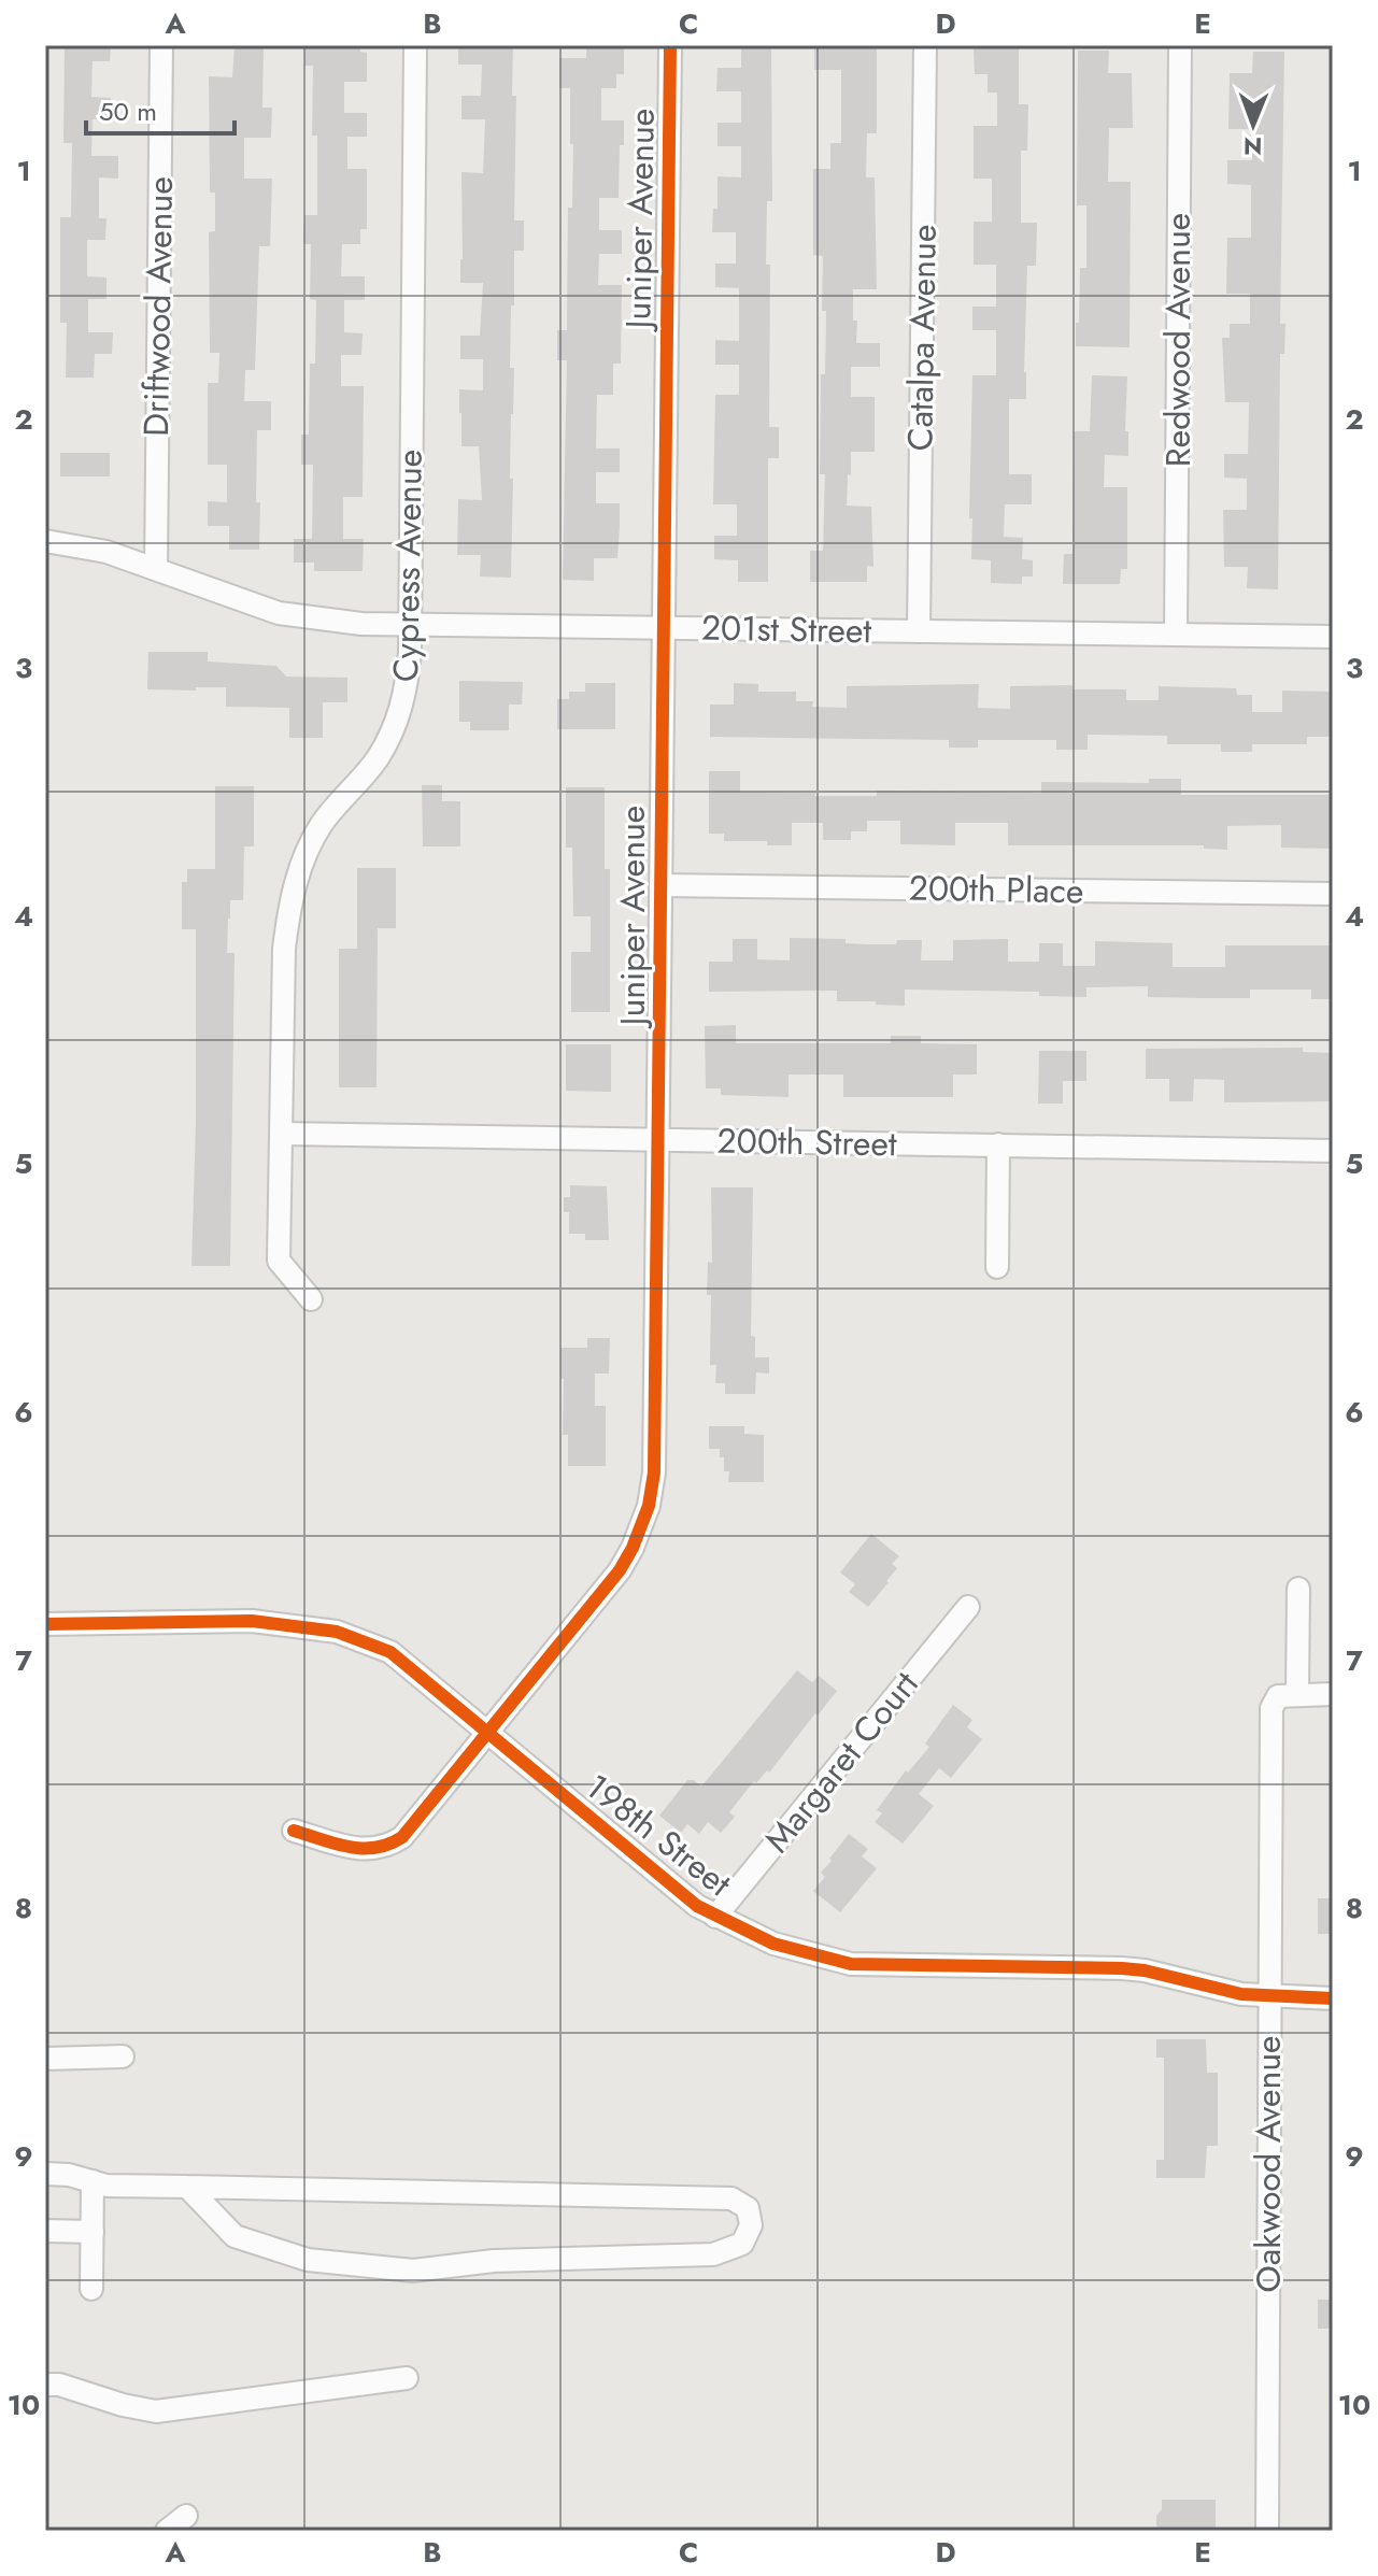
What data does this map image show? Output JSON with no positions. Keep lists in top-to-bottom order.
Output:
{
  "streets": {
    "street": [
      "Juniper Avenue",
      "Driftwood Avenue",
      "Catalpa Avenue",
      "Redwood Avenue",
      "Cypress Avenue",
      "201st Street",
      "200th Place",
      "200th Street",
      "Margaret Court",
      "198th Street",
      "Oakwood Avenue"
    ]
  },
  "crossings": [
    ["Juniper Avenue", "201st Street"],
    ["Juniper Avenue", "200th Place"],
    ["Juniper Avenue", "200th Street"],
    ["Juniper Avenue", "198th Street"],
    ["Driftwood Avenue", "201st Street"],
    ["Catalpa Avenue", "201st Street"],
    ["Redwood Avenue", "201st Street"],
    ["Cypress Avenue", "201st Street"],
    ["Cypress Avenue", "200th Street"],
    ["Margaret Court", "198th Street"],
    ["198th Street", "Oakwood Avenue"]
  ],
  "scale_bar": "50 m",
  "north": "bottom",
  "grid": {
    "columns": [
      "A",
      "B",
      "C",
      "D",
      "E"
    ],
    "rows": [
      "1",
      "2",
      "3",
      "4",
      "5",
      "6",
      "7",
      "8",
      "9",
      "10"
    ]
  }
}
